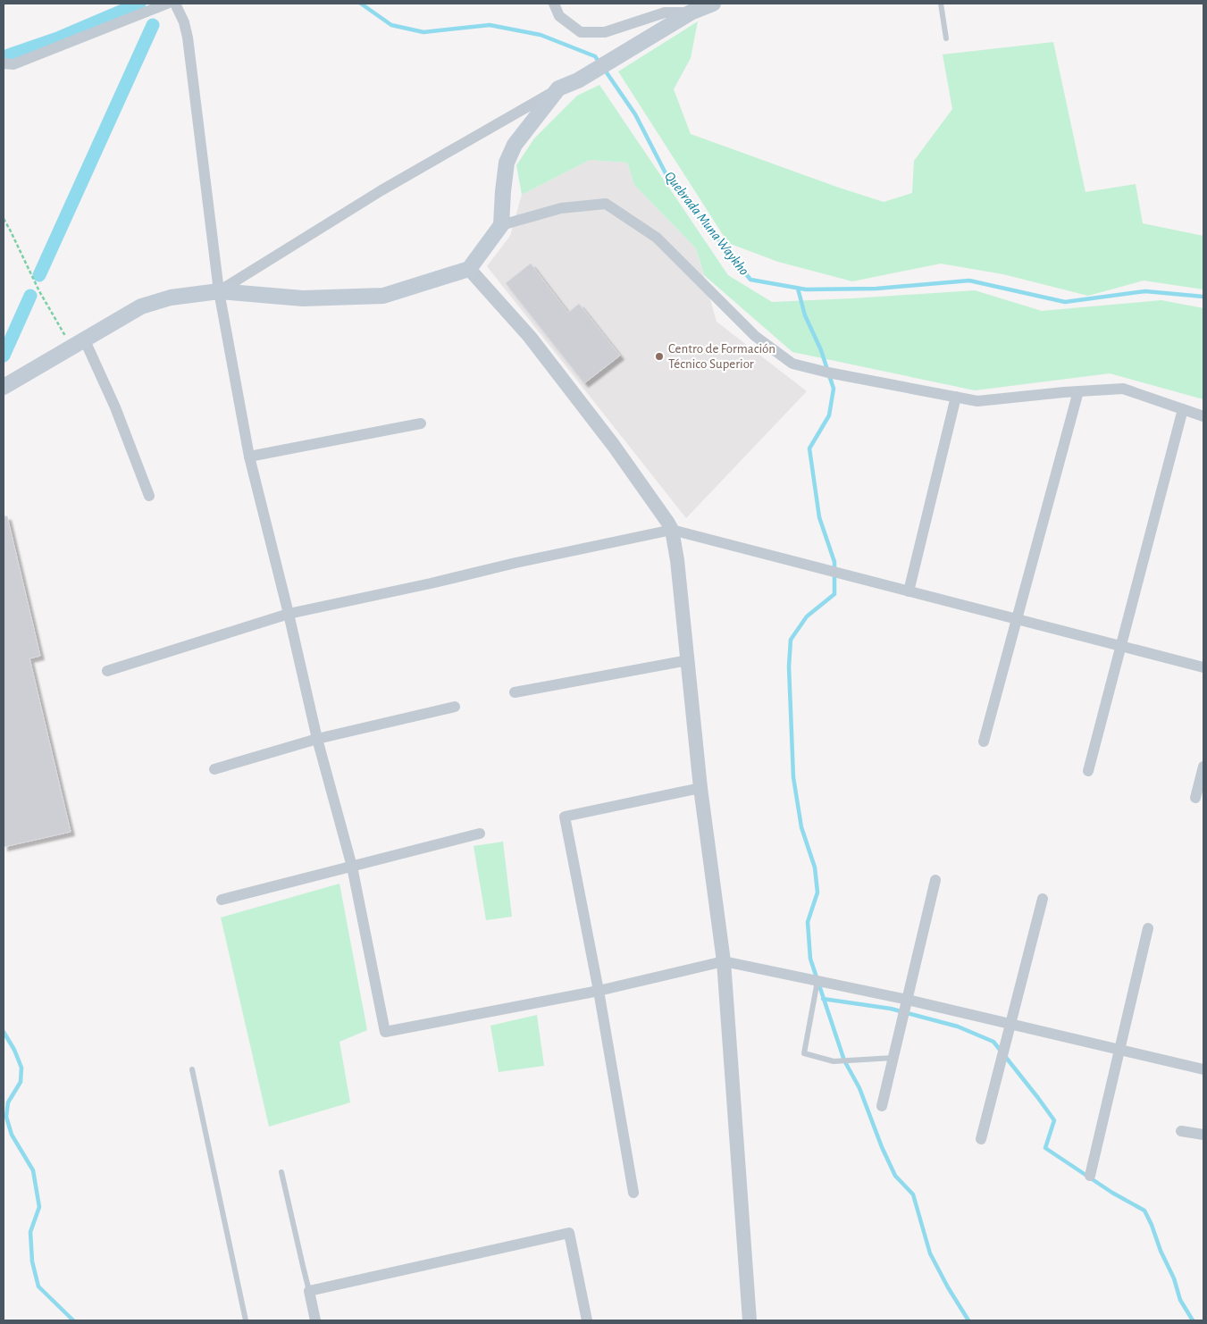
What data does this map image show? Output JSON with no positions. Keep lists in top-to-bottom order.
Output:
{
  "water": ["Quebrada Muna Waykho"],
  "places": ["Centro de Formación Técnico Superior"]
}
